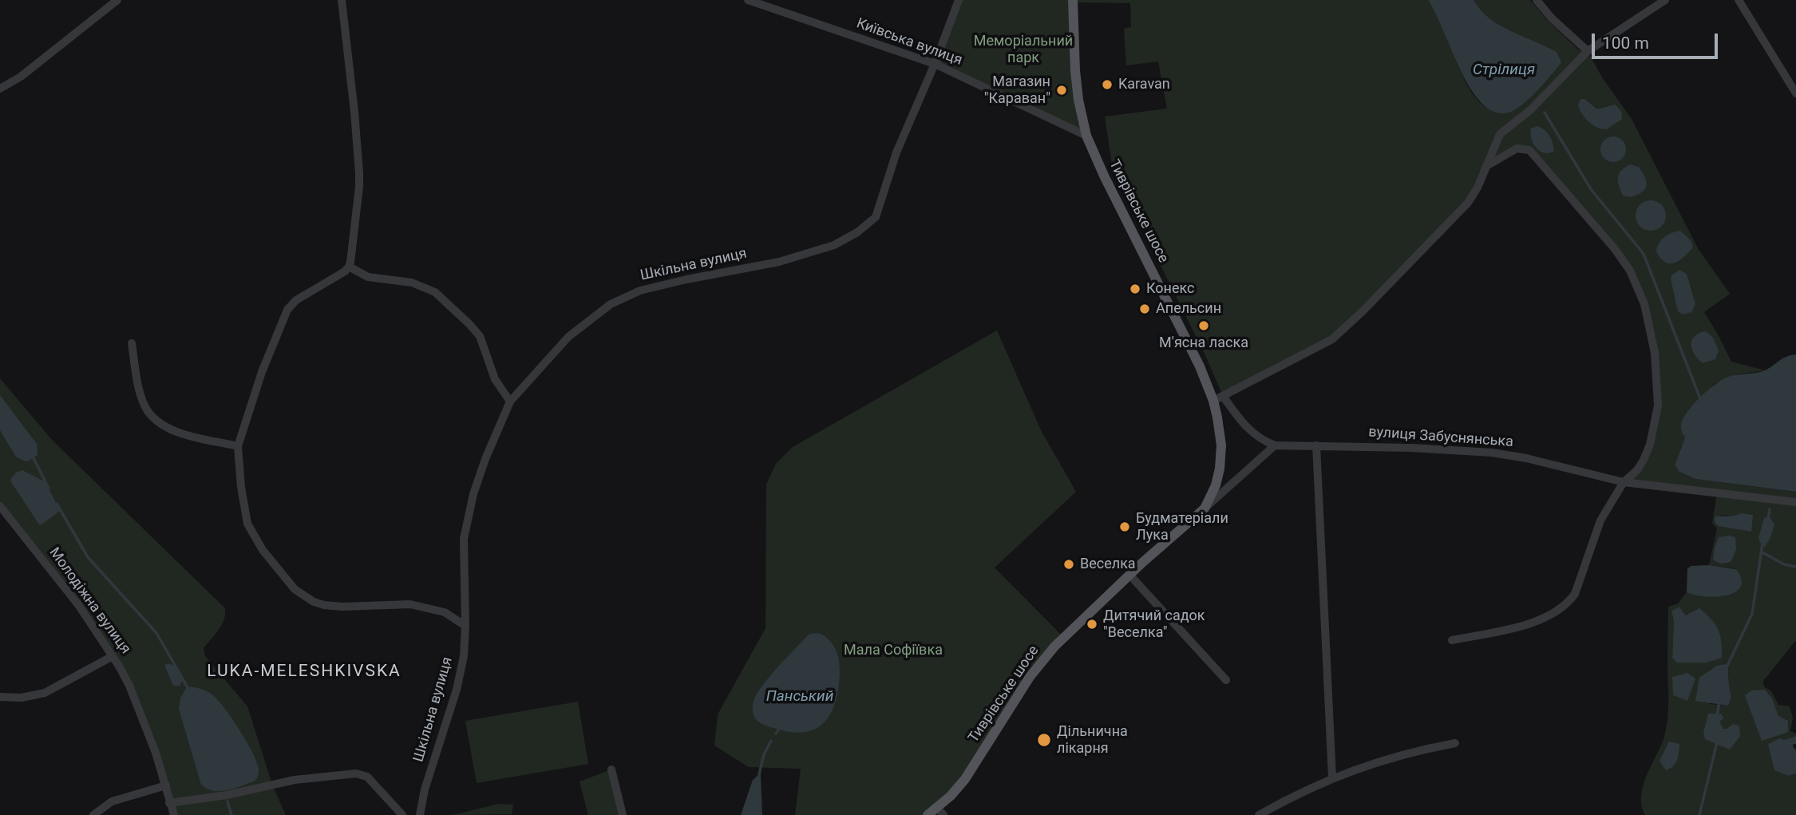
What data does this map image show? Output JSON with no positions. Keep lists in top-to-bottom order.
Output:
{
  "streets": {
    "main road": ["Тиврівське шосе"],
    "street": [
      "Київська вулиця",
      "Шкільна вулиця",
      "вулиця Забуснянська",
      "Молодіжна вулиця"
    ]
  },
  "crossings": [
    ["Київська вулиця", "Тиврівське шосе"],
    ["Київська вулиця", "Шкільна вулиця"]
  ],
  "districts": ["LUKA-MELESHKIVSKA"],
  "water": ["Стрілиця", "Панський"],
  "parks": ["Меморіальний парк", "Мала Софіївка"],
  "places": [
    "Karavan",
    "Магазин \"Караван\"",
    "Конекс",
    "Апельсин",
    "М'ясна ласка",
    "Будматеріали Лука",
    "Веселка",
    "Дитячий садок \"Веселка\"",
    "Дільнична лікарня"
  ],
  "scale_bar": "100 m"
}
